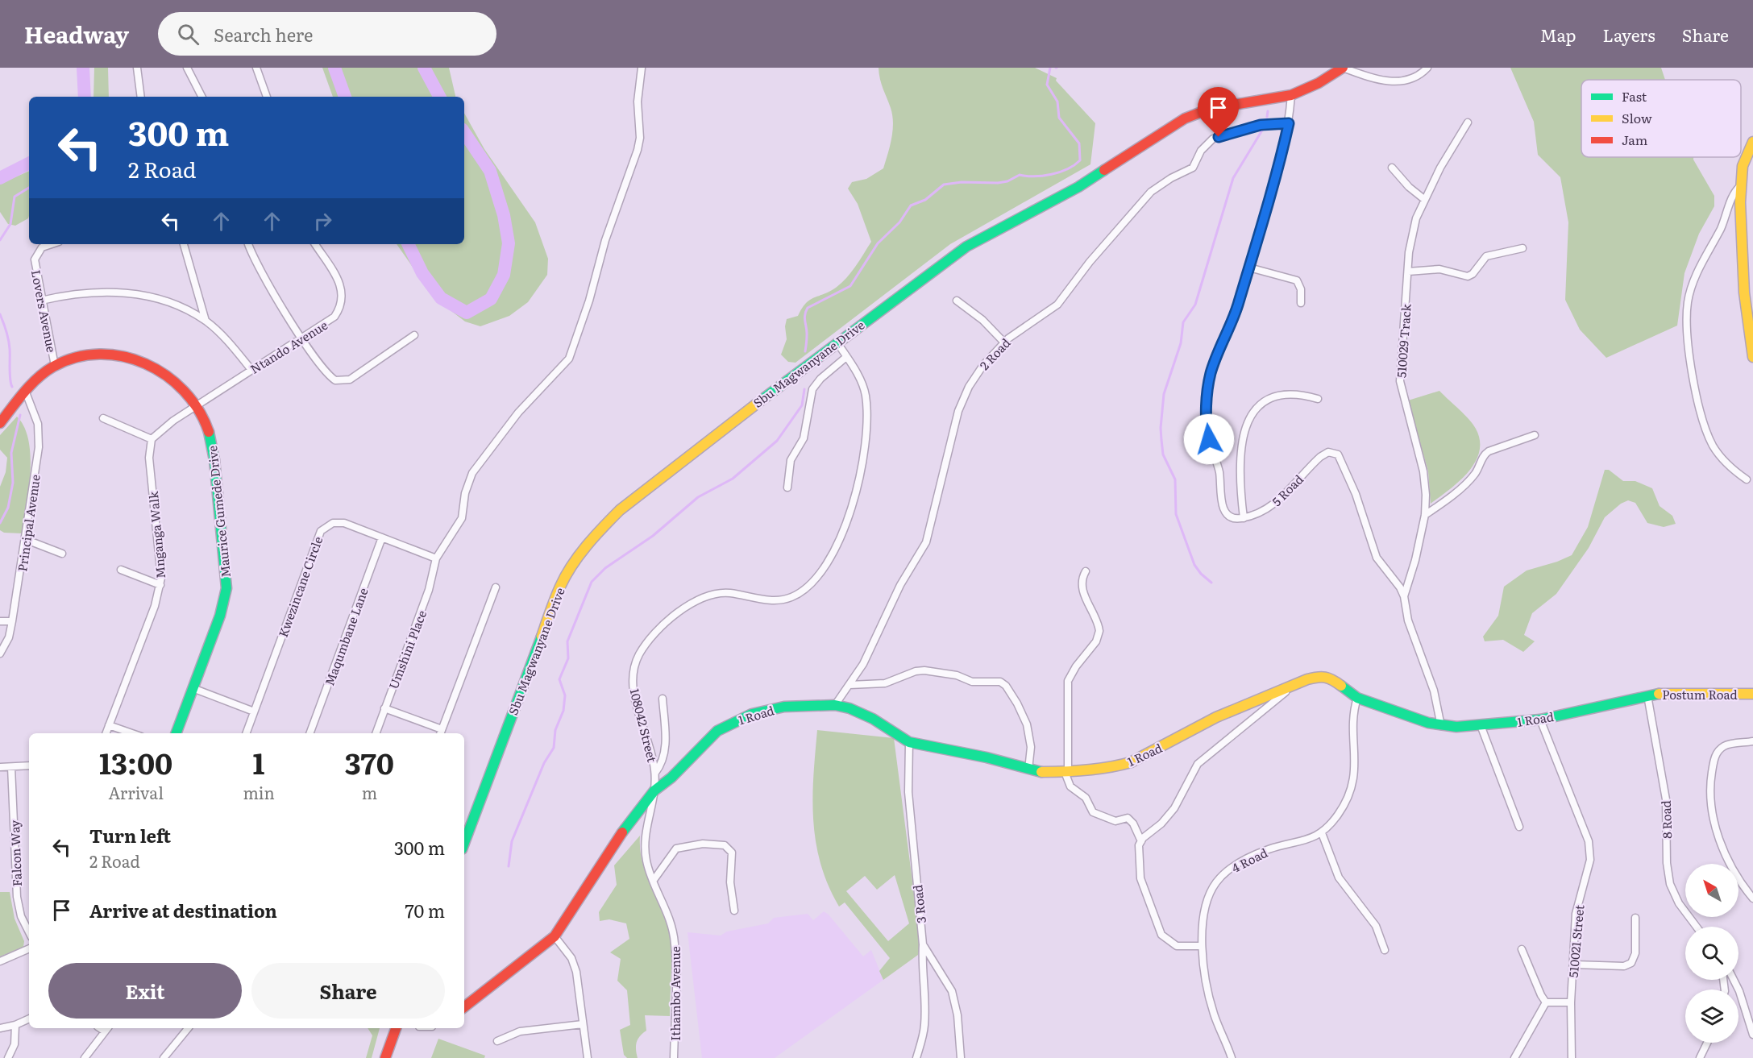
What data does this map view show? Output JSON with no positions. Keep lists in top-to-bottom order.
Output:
{
  "streets": {
    "street": [
      "Lovers Avenue",
      "510029 Track",
      "Ntando Avenue",
      "2 Road",
      "Sbu Magwanyane Drive",
      "5 Road",
      "Maurice Gumede Drive",
      "Principal Avenue",
      "Mnganga Walk",
      "Kwezincane Circle",
      "Maqumbane Lane",
      "Umshini Place",
      "Postum Road",
      "1 Road",
      "108042 Street",
      "8 Road",
      "Falcon Way",
      "4 Road",
      "3 Road",
      "510021 Street",
      "Ithambo Avenue"
    ]
  },
  "crossings": [
    ["Lovers Avenue", "Maurice Gumede Drive"],
    ["510029 Track", "5 Road"],
    ["Ntando Avenue", "Maurice Gumede Drive"],
    ["2 Road", "1 Road"],
    ["Sbu Magwanyane Drive", "108042 Street"],
    ["5 Road", "1 Road"],
    ["Maurice Gumede Drive", "Principal Avenue"],
    ["Kwezincane Circle", "Maqumbane Lane"],
    ["Kwezincane Circle", "Umshini Place"],
    ["Postum Road", "1 Road"],
    ["Postum Road", "8 Road"],
    ["1 Road", "108042 Street"],
    ["1 Road", "8 Road"],
    ["1 Road", "3 Road"],
    ["1 Road", "510021 Street"],
    ["1 Road", "Ithambo Avenue"],
    ["108042 Street", "Ithambo Avenue"]
  ],
  "legend": ["Fast", "Slow", "Jam"],
  "north": "top left",
  "page": {
    "header": "Headway",
    "search": "Search here",
    "nav": ["Map", "Layers", "Share"],
    "turn": ["300 m", "2 Road"],
    "eta": [
      "13:00",
      "Arrival",
      "1",
      "min",
      "370",
      "m"
    ],
    "list": [
      {
        "name": "Turn left",
        "note": "2 Road",
        "value": "300 m"
      },
      {
        "name": "Arrive at destination",
        "value": "70 m"
      }
    ],
    "buttons": ["Exit", "Share"]
  }
}
